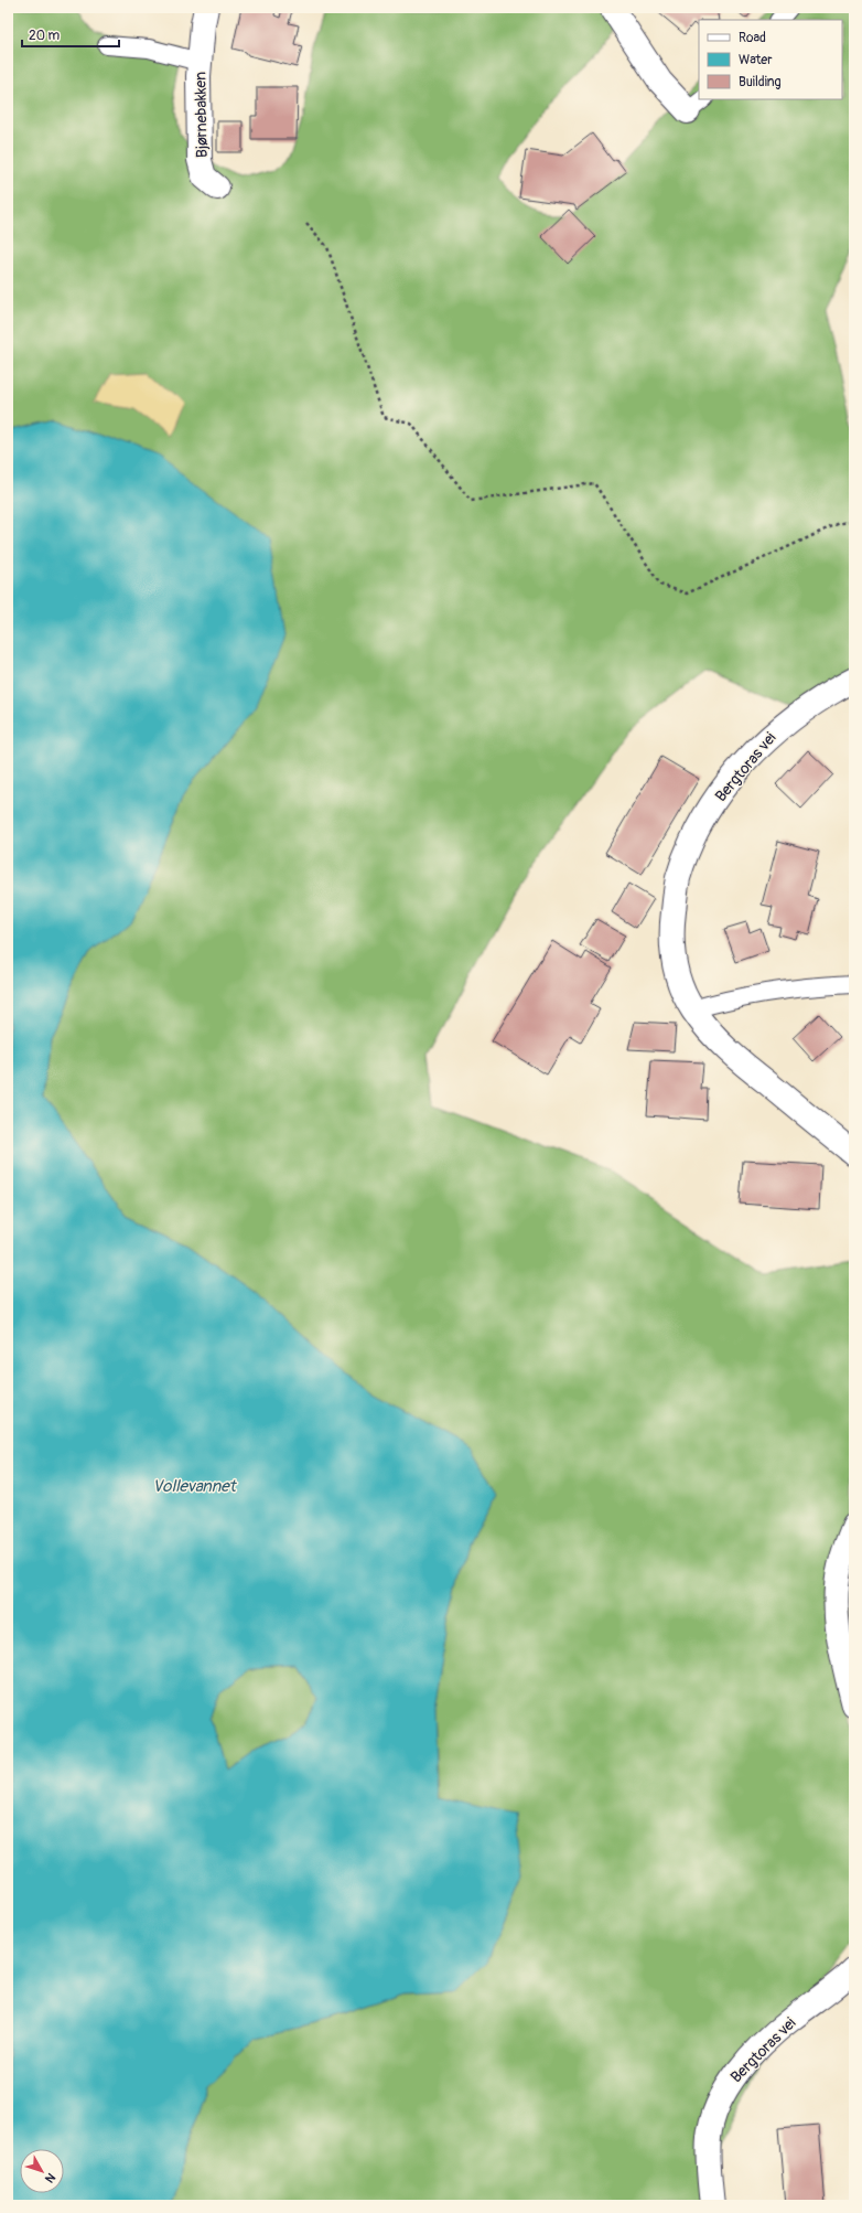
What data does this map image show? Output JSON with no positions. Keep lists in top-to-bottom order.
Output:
{
  "streets": {
    "street": ["Bjørnebakken", "Bergtoras vei"]
  },
  "water": ["Vollevannet"],
  "legend": ["Road", "Water", "Building"],
  "scale_bar": "20 m",
  "north": "bottom right"
}
